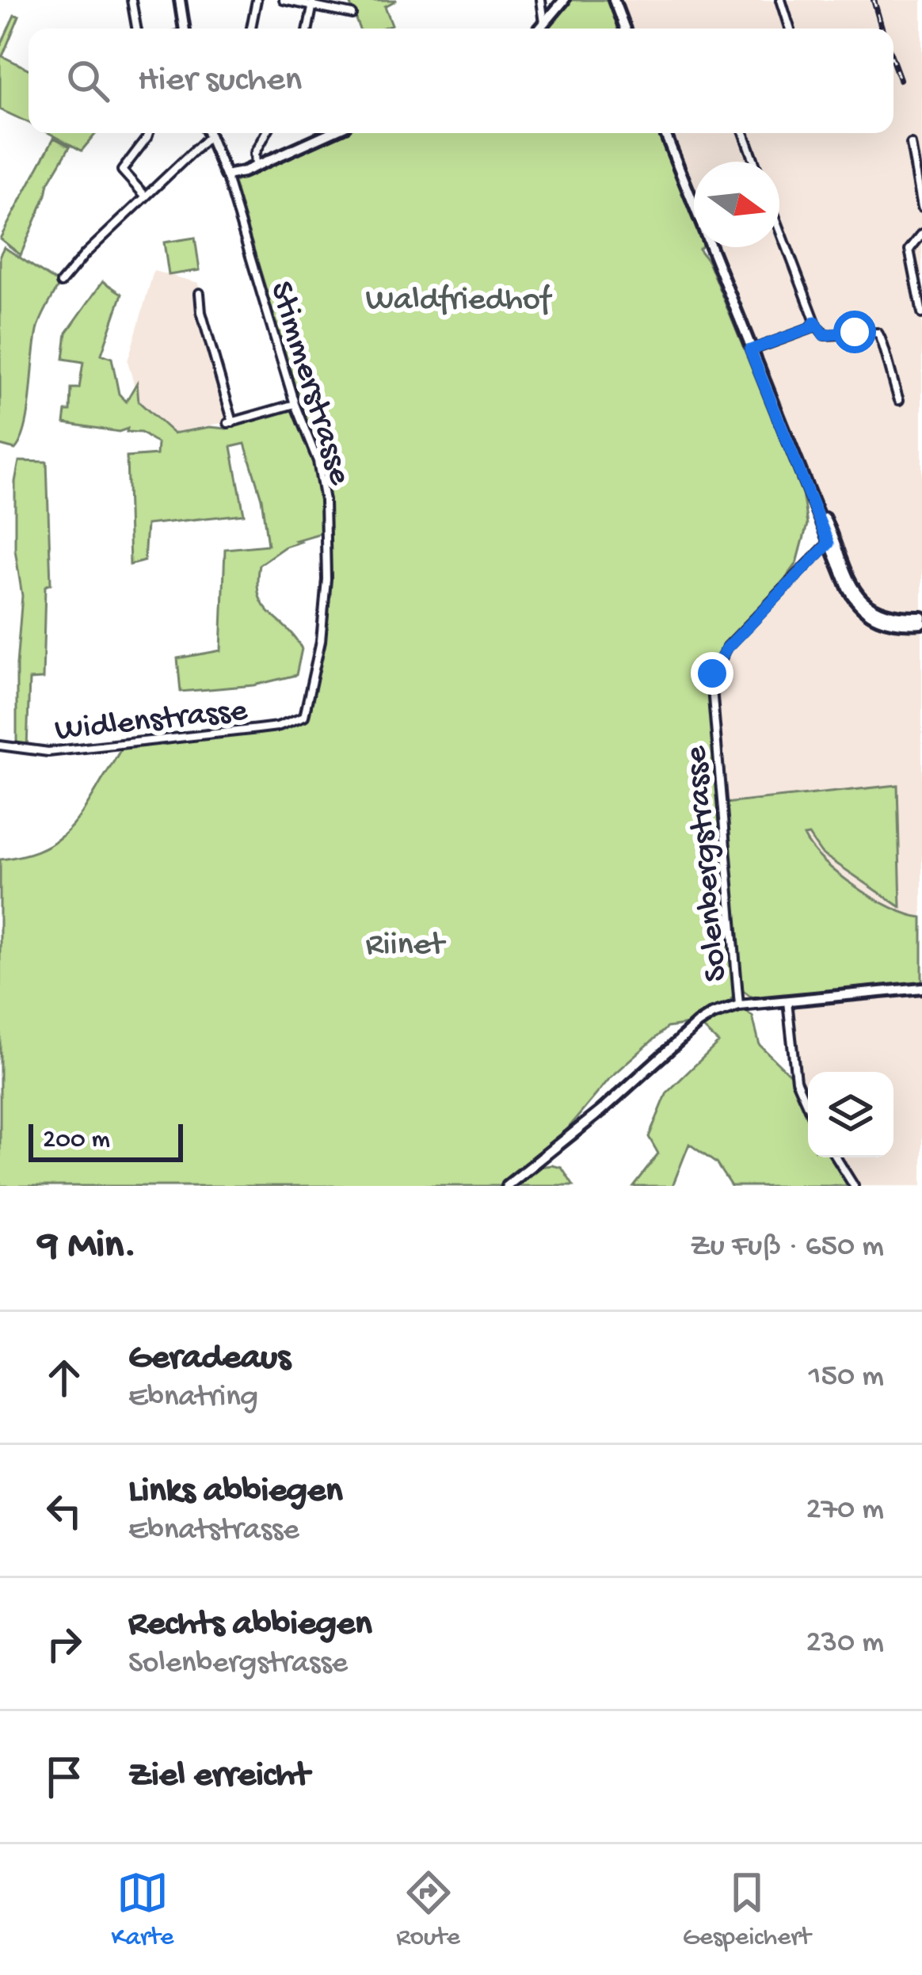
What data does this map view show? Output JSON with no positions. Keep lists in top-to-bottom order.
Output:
{
  "streets": {
    "street": ["Stimmerstrasse", "Widlenstrasse", "Solenbergstrasse"]
  },
  "crossings": [
    ["Stimmerstrasse", "Widlenstrasse"]
  ],
  "parks": ["Waldfriedhof", "Riinet"],
  "scale_bar": "200 m",
  "north": "right",
  "page": {
    "search": "Hier suchen",
    "scale": "200 m",
    "heading": ["9 Min.", "Zu Fuß · 650 m"],
    "list": [
      ["Geradeaus", "Ebnatring", "150 m"],
      ["Links abbiegen", "Ebnatstrasse", "270 m"],
      ["Rechts abbiegen", "Solenbergstrasse", "230 m"],
      "Ziel erreicht"
    ],
    "nav": ["Karte", "Route", "Gespeichert"]
  }
}
